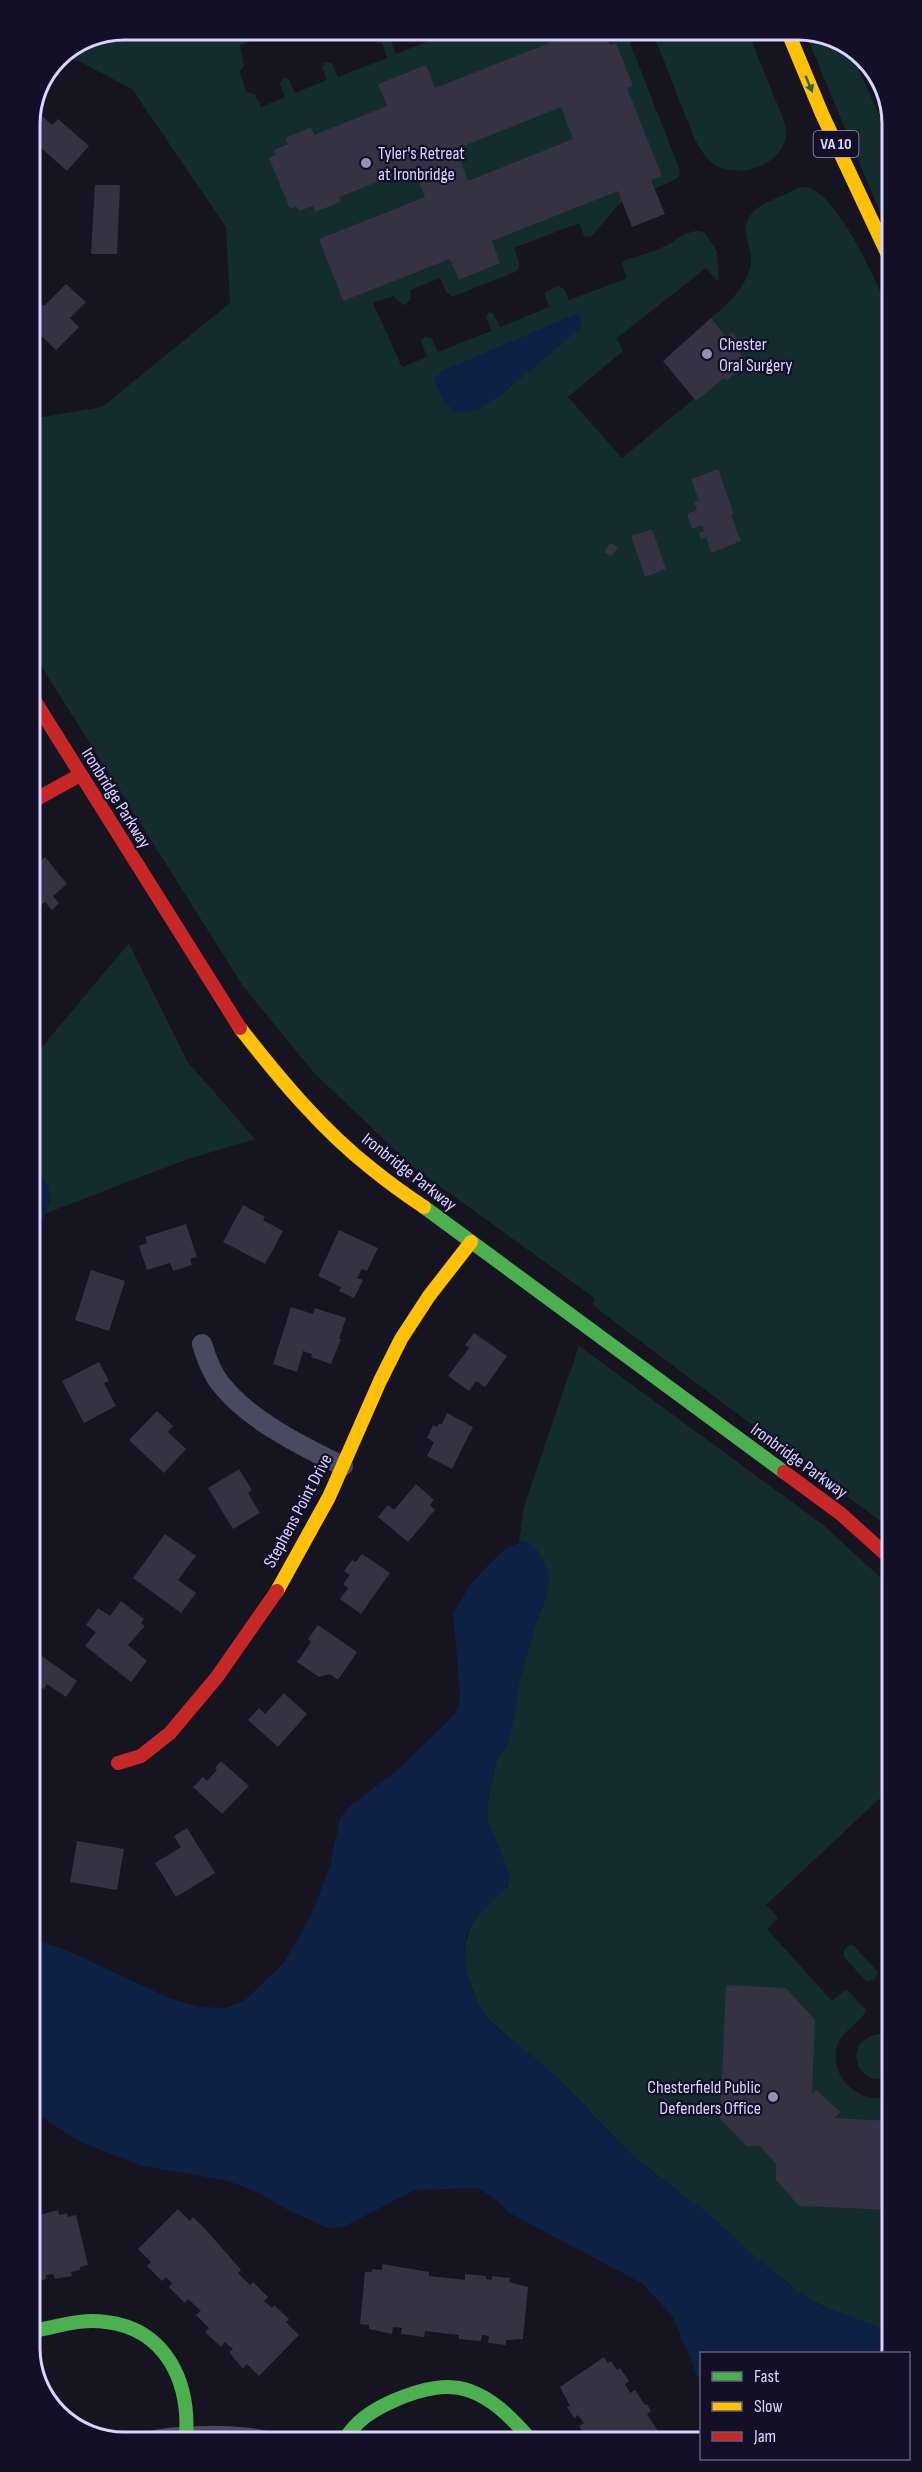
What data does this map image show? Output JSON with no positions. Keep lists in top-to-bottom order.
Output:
{
  "streets": {
    "street": ["VA 10", "Ironbridge Parkway", "Stephens Point Drive"]
  },
  "crossings": [
    ["Ironbridge Parkway", "Stephens Point Drive"]
  ],
  "places": ["Tyler's Retreat at Ironbridge", "Chester Oral Surgery", "Chesterfield Public Defenders Office"],
  "legend": ["Fast", "Slow", "Jam"]
}
